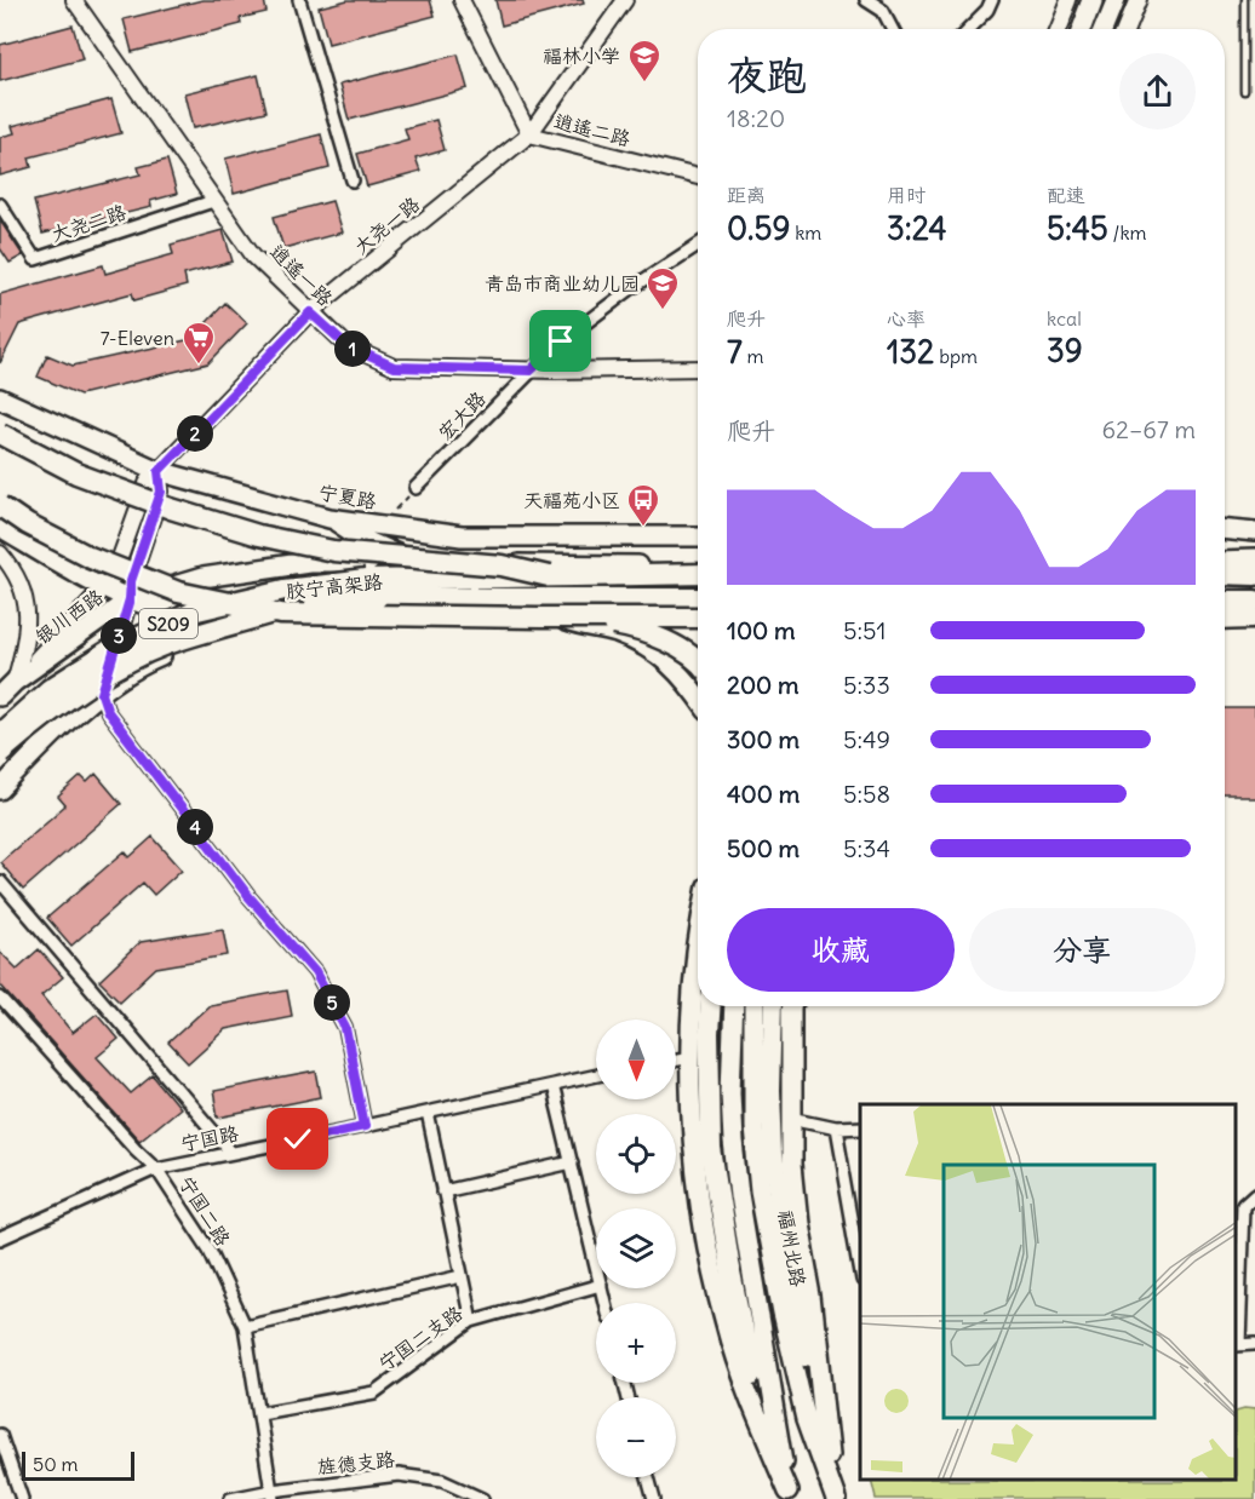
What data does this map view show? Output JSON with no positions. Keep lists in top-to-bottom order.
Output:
{
  "streets": {
    "highway": ["胶宁高架路", "S209"],
    "main road": ["宁夏路", "银川西路", "福州北路"],
    "street": [
      "逍遥二路",
      "大尧二路",
      "大尧一路",
      "逍遥一路",
      "宏大路",
      "宁国路",
      "宁国二路",
      "宁国二支路",
      "旌德支路"
    ]
  },
  "crossings": [
    ["逍遥二路", "大尧一路"],
    ["大尧二路", "逍遥一路"],
    ["大尧一路", "逍遥一路"],
    ["大尧一路", "宁夏路"],
    ["大尧一路", "银川西路"],
    ["逍遥一路", "宏大路"],
    ["宁国路", "宁国二路"],
    ["宁国二路", "宁国二支路"],
    ["宁国二路", "旌德支路"]
  ],
  "places": {
    "school or university": ["福林小学", "青岛市商业幼儿园"],
    "supermarket": ["7-Eleven"],
    "bus stop": ["天福苑小区"]
  },
  "scale_bar": "50 m",
  "north": "bottom",
  "page": {
    "heading": ["夜跑", "18:20"],
    "stats": [
      ["距离", "0.59 km"],
      ["用时", "3:24"],
      ["配速", "5:45 /km"],
      ["爬升", "7 m"],
      ["心率", "132 bpm"],
      ["kcal", "39"]
    ],
    "pins": [
      "1",
      "2",
      "3",
      "4",
      "5"
    ],
    "chart": ["爬升", "62–67 m"],
    "list": [
      {
        "name": "100 m",
        "note": "5:51"
      },
      {
        "name": "200 m",
        "note": "5:33"
      },
      {
        "name": "300 m",
        "note": "5:49"
      },
      {
        "name": "400 m",
        "note": "5:58"
      },
      {
        "name": "500 m",
        "note": "5:34"
      }
    ],
    "buttons": ["收藏", "分享"],
    "map_buttons": ["+", "−"],
    "scale": "50 m"
  }
}
